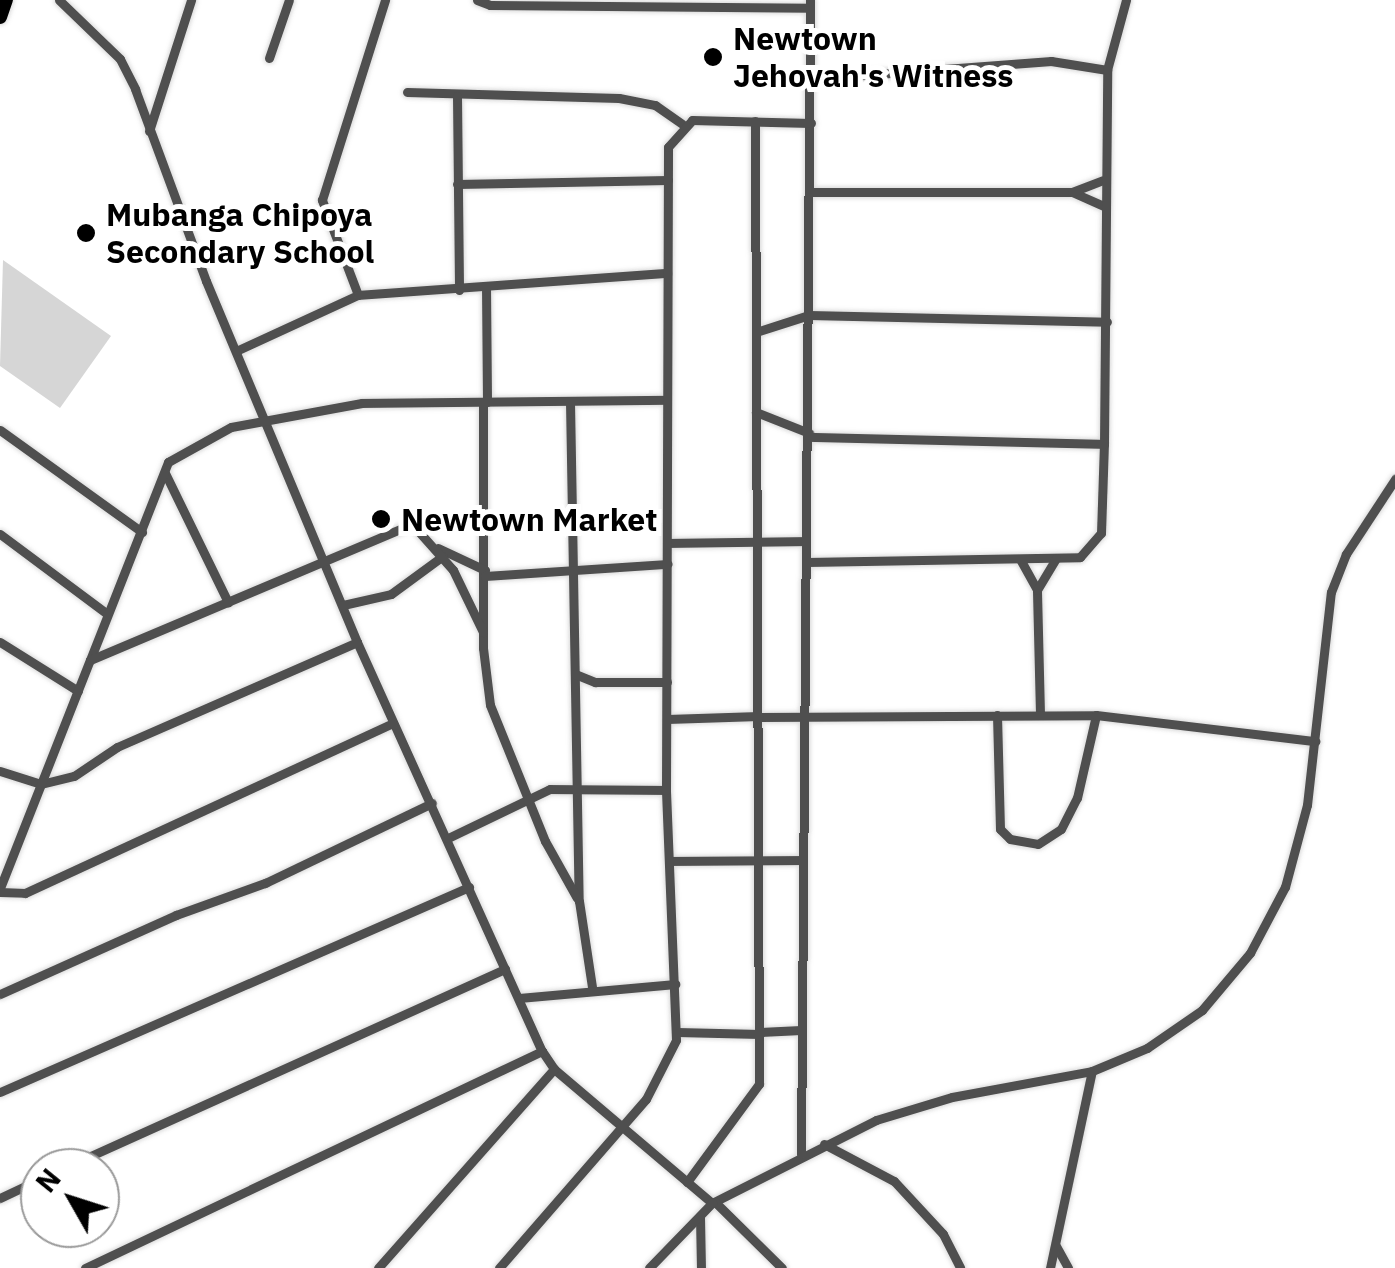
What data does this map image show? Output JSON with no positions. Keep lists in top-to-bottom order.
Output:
{
  "places": ["Newtown Jehovah's Witness", "Mubanga Chipoya Secondary School", "Newtown Market"],
  "north": "top left"
}
